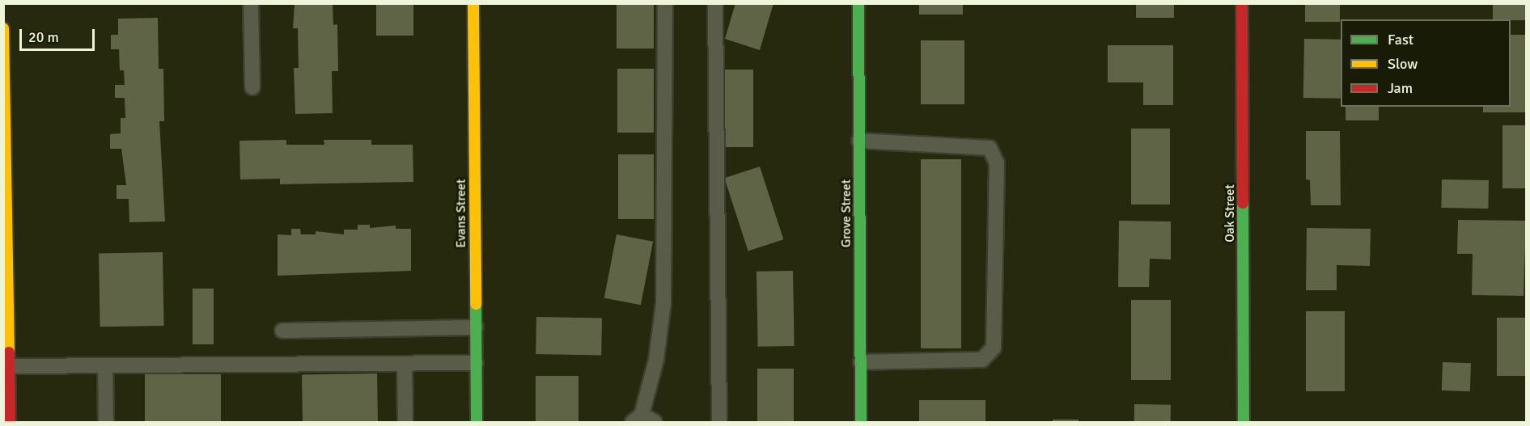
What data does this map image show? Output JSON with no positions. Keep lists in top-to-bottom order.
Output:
{
  "streets": {
    "street": ["Evans Street", "Grove Street", "Oak Street"]
  },
  "legend": ["Fast", "Slow", "Jam"],
  "scale_bar": "20 m"
}
